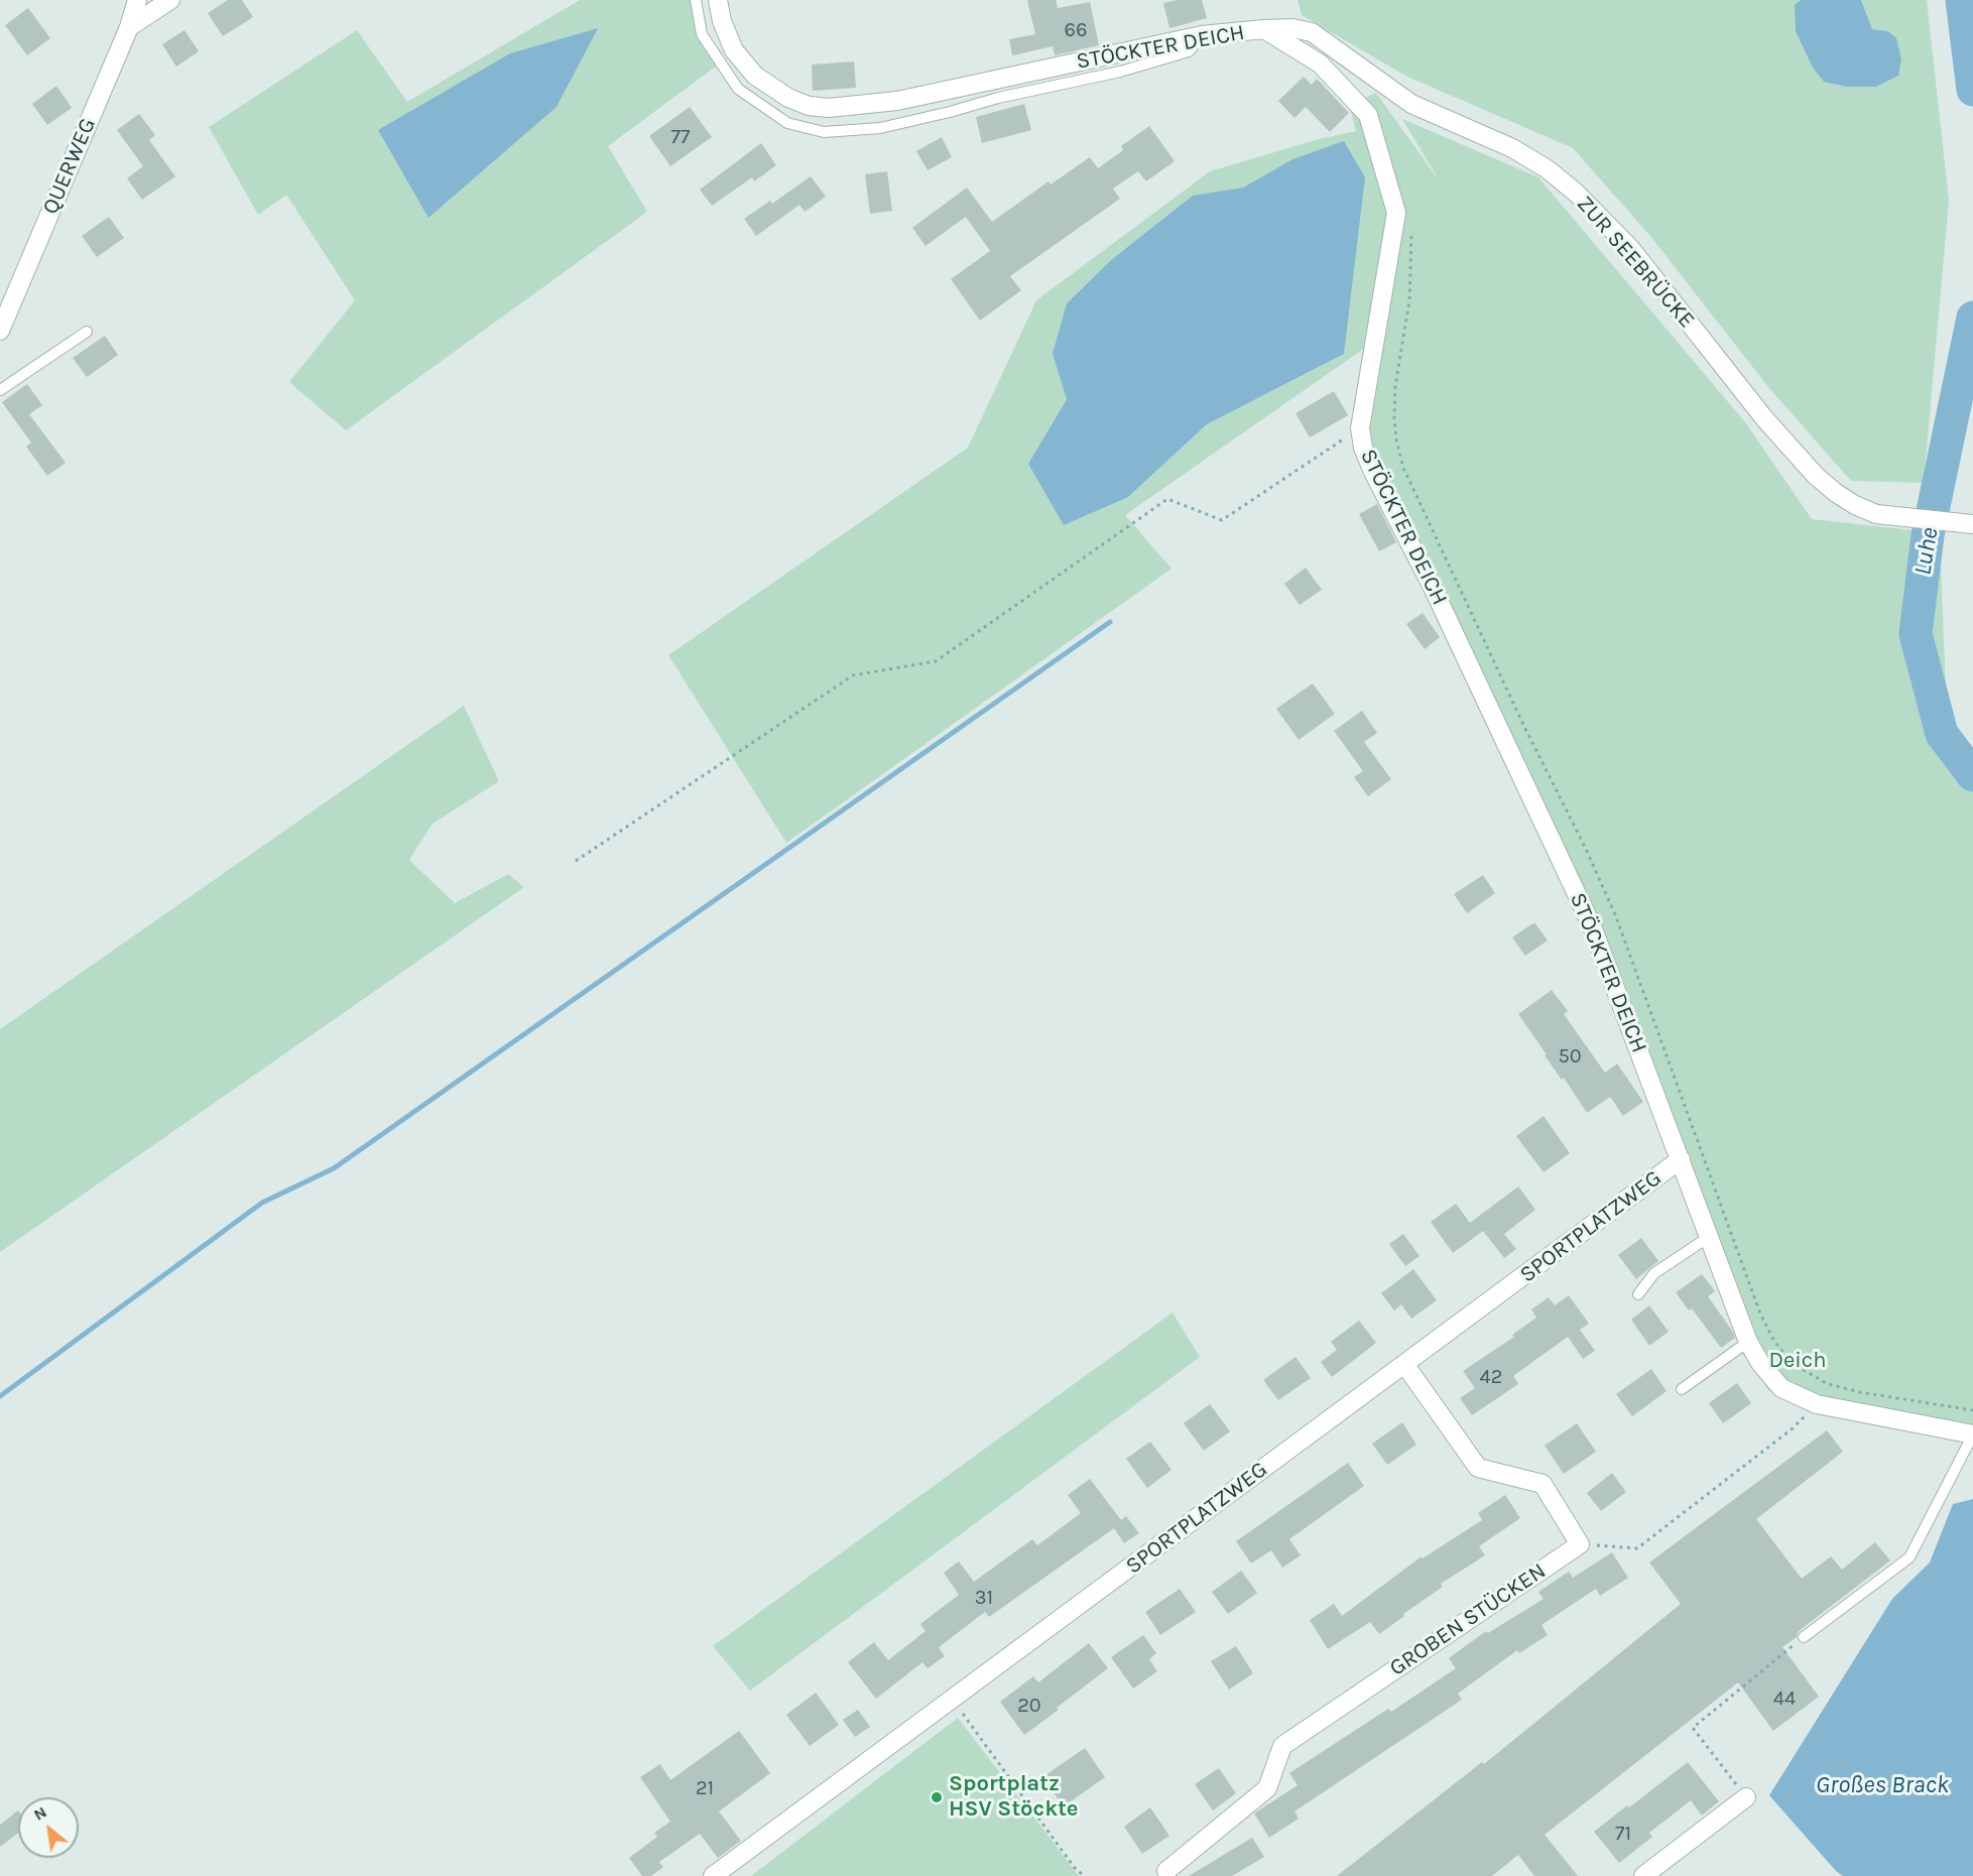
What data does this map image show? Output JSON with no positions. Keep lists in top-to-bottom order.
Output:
{
  "streets": {
    "street": [
      "STÖCKTER DEICH",
      "QUERWEG",
      "ZUR SEEBRÜCKE",
      "SPORTPLATZWEG",
      "GROBEN STÜCKEN"
    ]
  },
  "crossings": [
    ["STÖCKTER DEICH", "ZUR SEEBRÜCKE"],
    ["STÖCKTER DEICH", "SPORTPLATZWEG"]
  ],
  "water": ["Luhe", "Großes Brack"],
  "parks": ["Deich"],
  "places": ["Sportplatz HSV Stöckte"],
  "house_numbers": [
    "66",
    "77",
    "50",
    "42",
    "31",
    "44",
    "20",
    "21",
    "71"
  ],
  "north": "top left"
}
